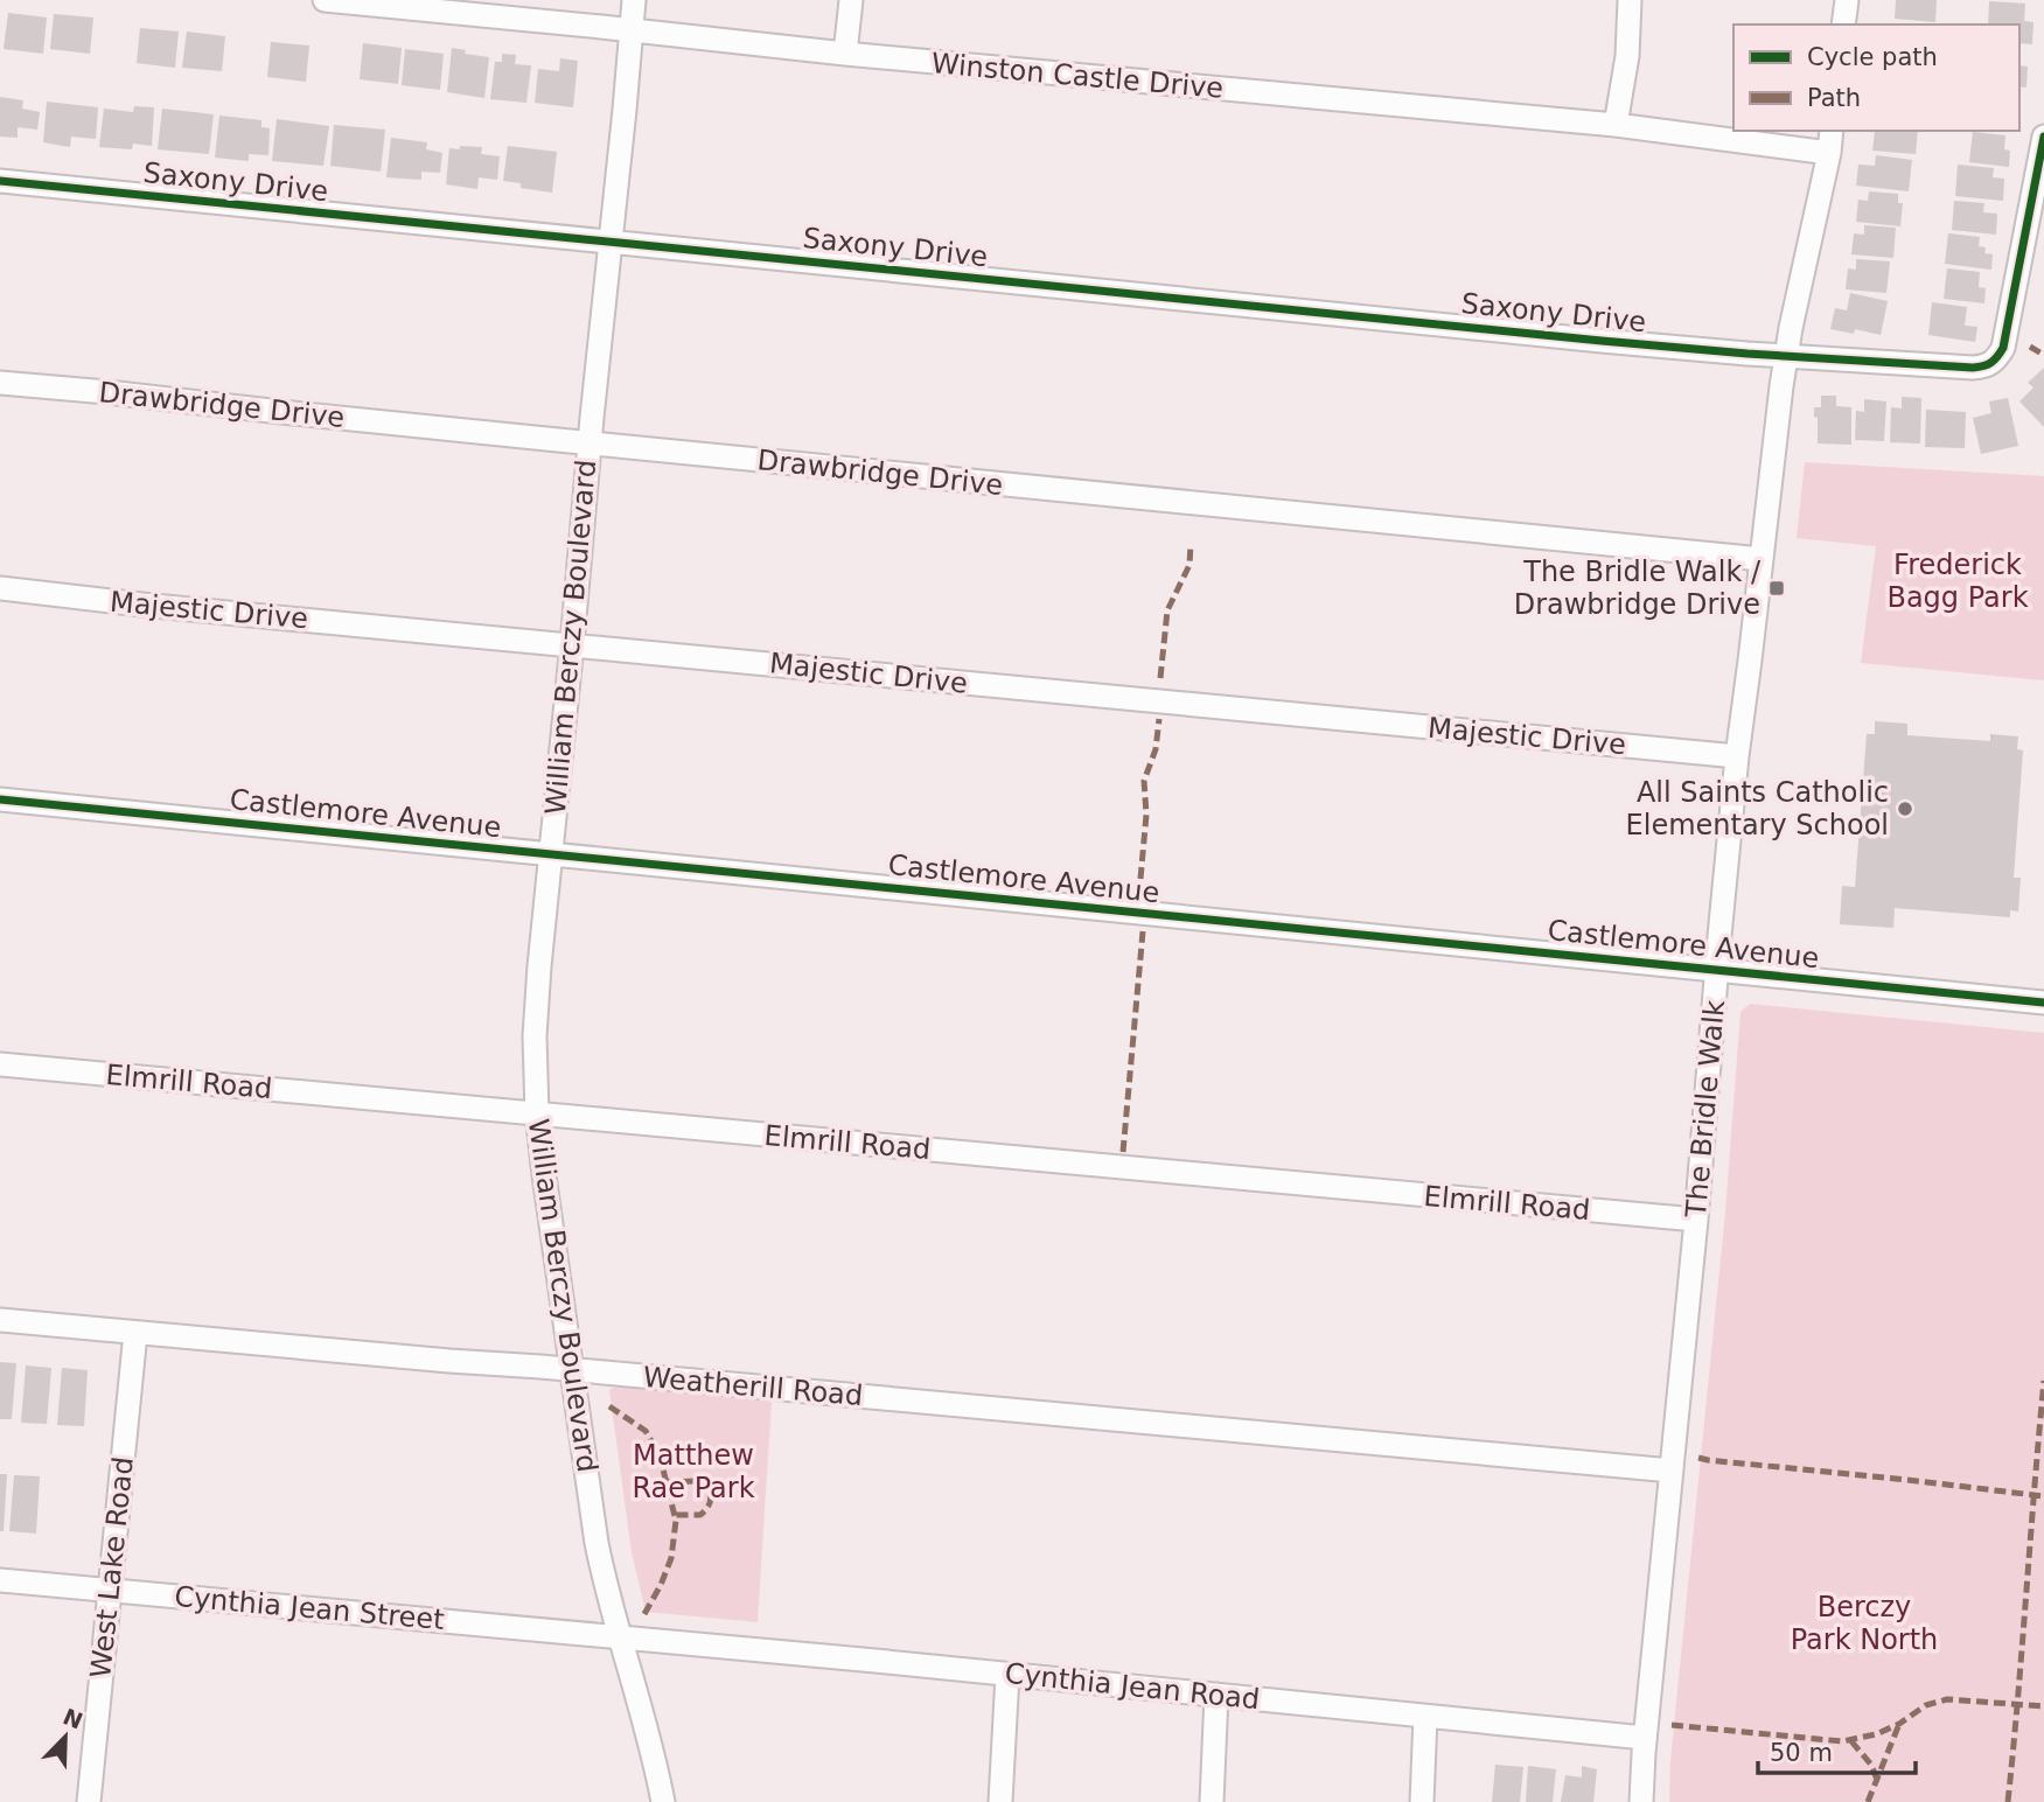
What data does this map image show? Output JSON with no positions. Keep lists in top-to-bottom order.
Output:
{
  "streets": {
    "street": [
      "Winston Castle Drive",
      "Saxony Drive",
      "Drawbridge Drive",
      "Majestic Drive",
      "William Berczy Boulevard",
      "Castlemore Avenue",
      "Elmrill Road",
      "The Bridle Walk",
      "Weatherill Road",
      "West Lake Road",
      "Cynthia Jean Street",
      "Cynthia Jean Road"
    ]
  },
  "crossings": [
    ["Winston Castle Drive", "William Berczy Boulevard"],
    ["Winston Castle Drive", "The Bridle Walk"],
    ["Saxony Drive", "William Berczy Boulevard"],
    ["Saxony Drive", "The Bridle Walk"],
    ["Drawbridge Drive", "William Berczy Boulevard"],
    ["Drawbridge Drive", "The Bridle Walk"],
    ["Majestic Drive", "William Berczy Boulevard"],
    ["Majestic Drive", "The Bridle Walk"],
    ["William Berczy Boulevard", "Castlemore Avenue"],
    ["William Berczy Boulevard", "Elmrill Road"],
    ["William Berczy Boulevard", "Weatherill Road"],
    ["William Berczy Boulevard", "Cynthia Jean Street"],
    ["William Berczy Boulevard", "Cynthia Jean Road"],
    ["Castlemore Avenue", "The Bridle Walk"],
    ["Elmrill Road", "The Bridle Walk"],
    ["The Bridle Walk", "Weatherill Road"],
    ["The Bridle Walk", "Cynthia Jean Road"],
    ["Weatherill Road", "West Lake Road"],
    ["West Lake Road", "Cynthia Jean Street"],
    ["Cynthia Jean Street", "Cynthia Jean Road"]
  ],
  "parks": ["Frederick Bagg Park", "Matthew Rae Park", "Berczy Park North"],
  "places": {
    "transit": ["The Bridle Walk / Drawbridge Drive"],
    "other": ["All Saints Catholic Elementary School"]
  },
  "legend": ["Cycle path", "Path"],
  "scale_bar": "50 m",
  "north": "top right"
}
